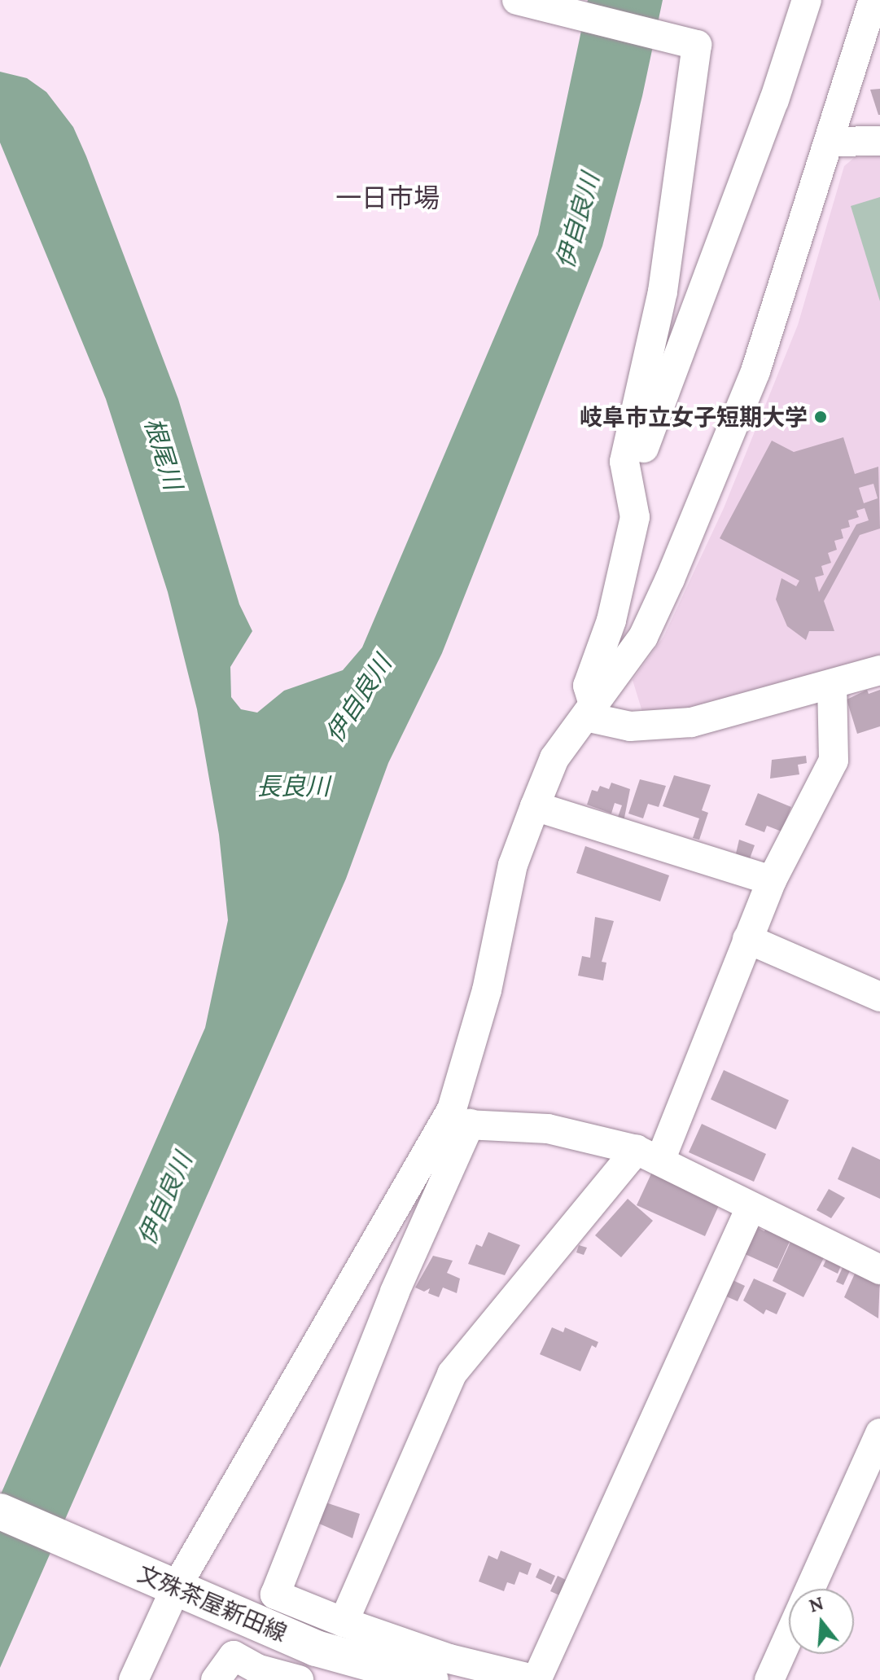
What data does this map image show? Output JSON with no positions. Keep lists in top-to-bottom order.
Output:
{
  "streets": {
    "main road": ["文殊茶屋新田線"]
  },
  "districts": ["一日市場"],
  "water": ["伊自良川", "根尾川", "長良川"],
  "places": ["岐阜市立女子短期大学"],
  "north": "top"
}
